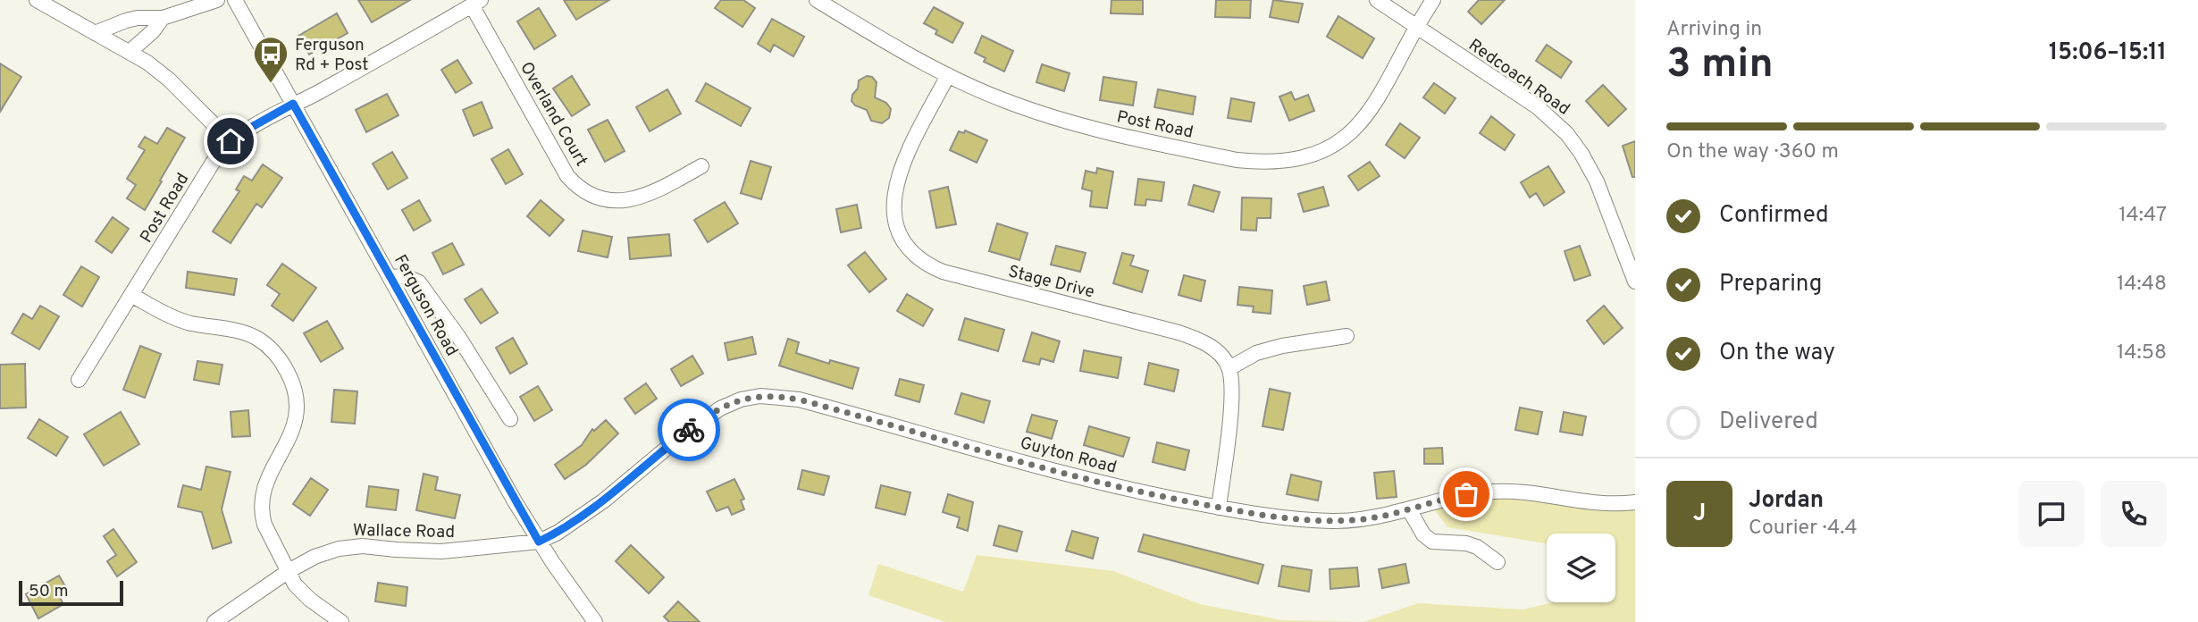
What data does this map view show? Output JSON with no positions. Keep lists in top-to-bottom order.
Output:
{
  "streets": {
    "street": [
      "Redcoach Road",
      "Overland Court",
      "Post Road",
      "Stage Drive",
      "Ferguson Road",
      "Guyton Road",
      "Wallace Road"
    ]
  },
  "crossings": [
    ["Redcoach Road", "Post Road"],
    ["Overland Court", "Post Road"],
    ["Post Road", "Stage Drive"],
    ["Post Road", "Ferguson Road"],
    ["Ferguson Road", "Guyton Road"],
    ["Ferguson Road", "Wallace Road"],
    ["Guyton Road", "Wallace Road"]
  ],
  "places": {
    "bus stop": ["Ferguson Rd + Post"]
  },
  "scale_bar": "50 m",
  "page": {
    "heading": ["3 min", "Arriving in", "15:06–15:11"],
    "panel": ["Jordan", "Courier · 4.4"],
    "bar": "On the way · 360 m",
    "list": [
      ["Confirmed", "14:47"],
      ["Preparing", "14:48"],
      ["On the way", "14:58"],
      "Delivered"
    ],
    "round": "J",
    "scale": "50 m"
  }
}
